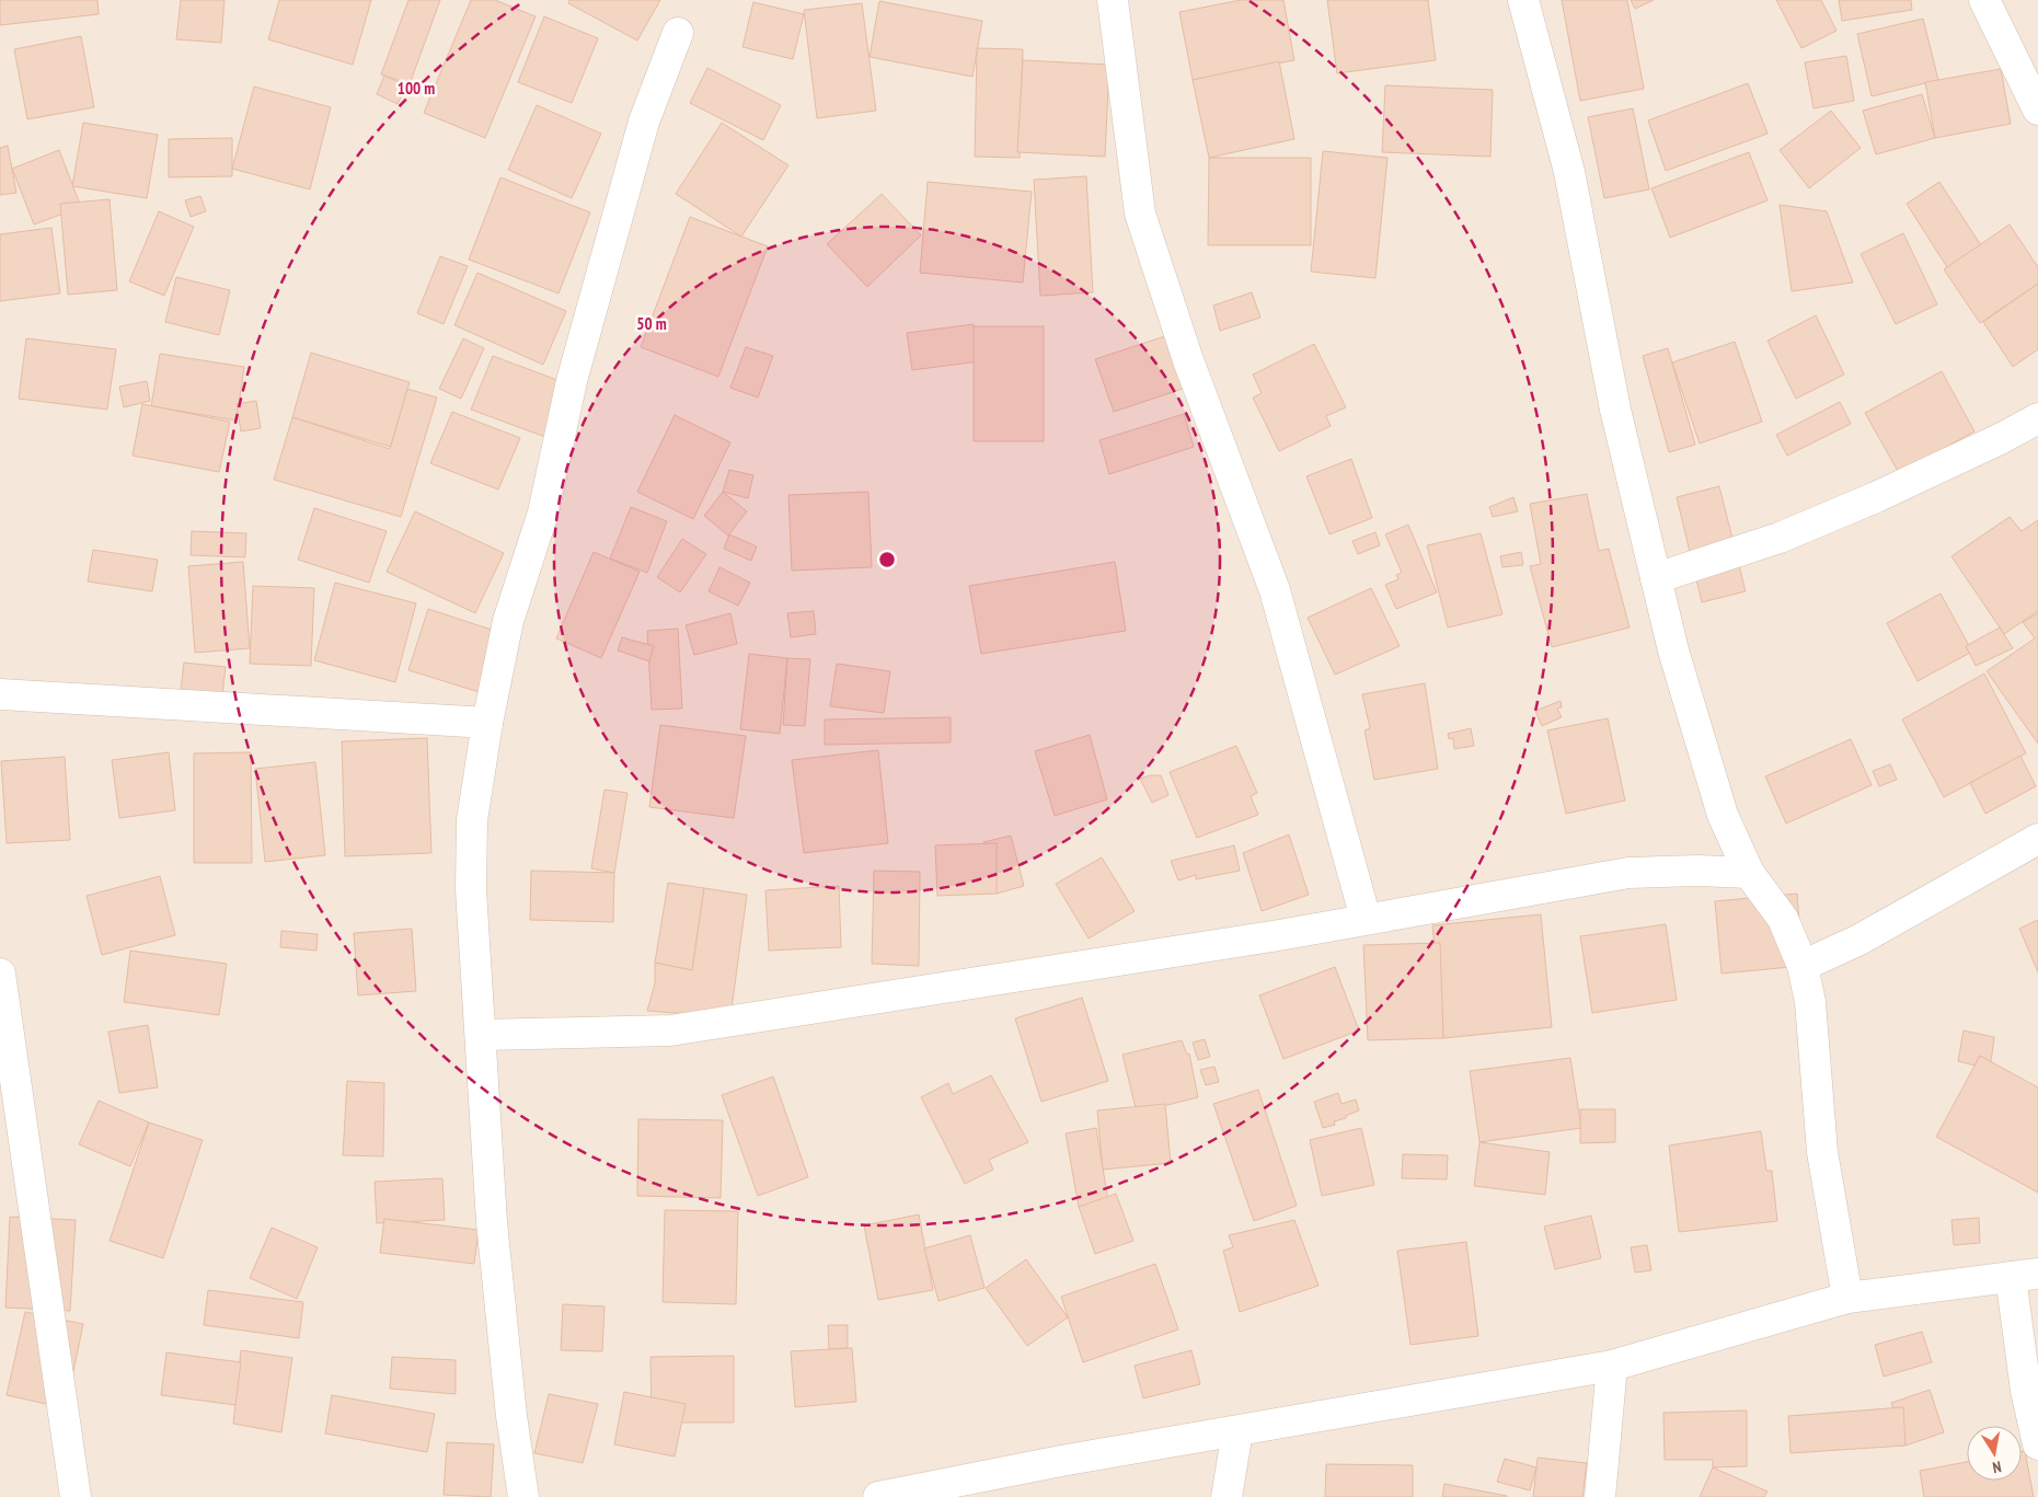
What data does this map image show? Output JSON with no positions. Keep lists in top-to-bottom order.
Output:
{
  "north": "bottom",
  "rings": ["100 m", "50 m"]
}
